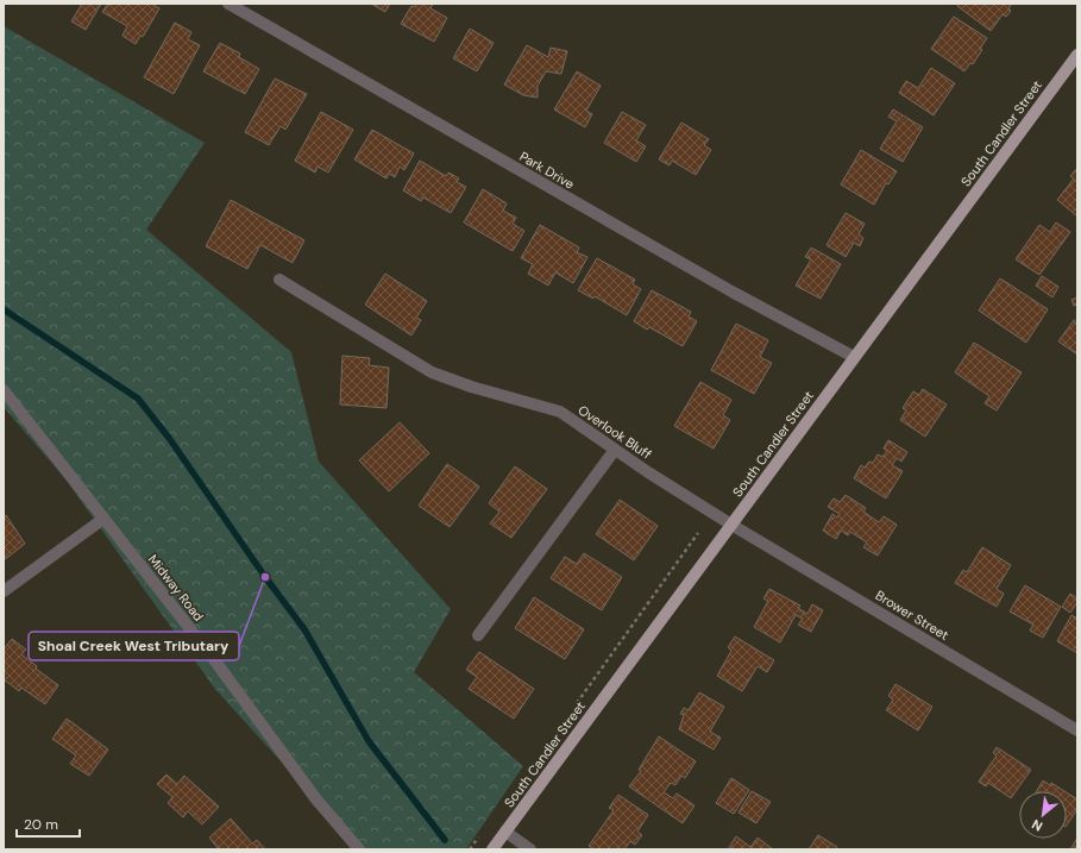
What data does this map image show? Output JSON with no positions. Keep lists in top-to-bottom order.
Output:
{
  "streets": {
    "main road": ["South Candler Street"],
    "street": [
      "Park Drive",
      "Overlook Bluff",
      "Midway Road",
      "Brower Street"
    ]
  },
  "crossings": [
    ["South Candler Street", "Park Drive"],
    ["South Candler Street", "Overlook Bluff"],
    ["South Candler Street", "Brower Street"],
    ["Overlook Bluff", "Brower Street"]
  ],
  "places": ["Shoal Creek West Tributary"],
  "scale_bar": "20 m",
  "north": "bottom left"
}
